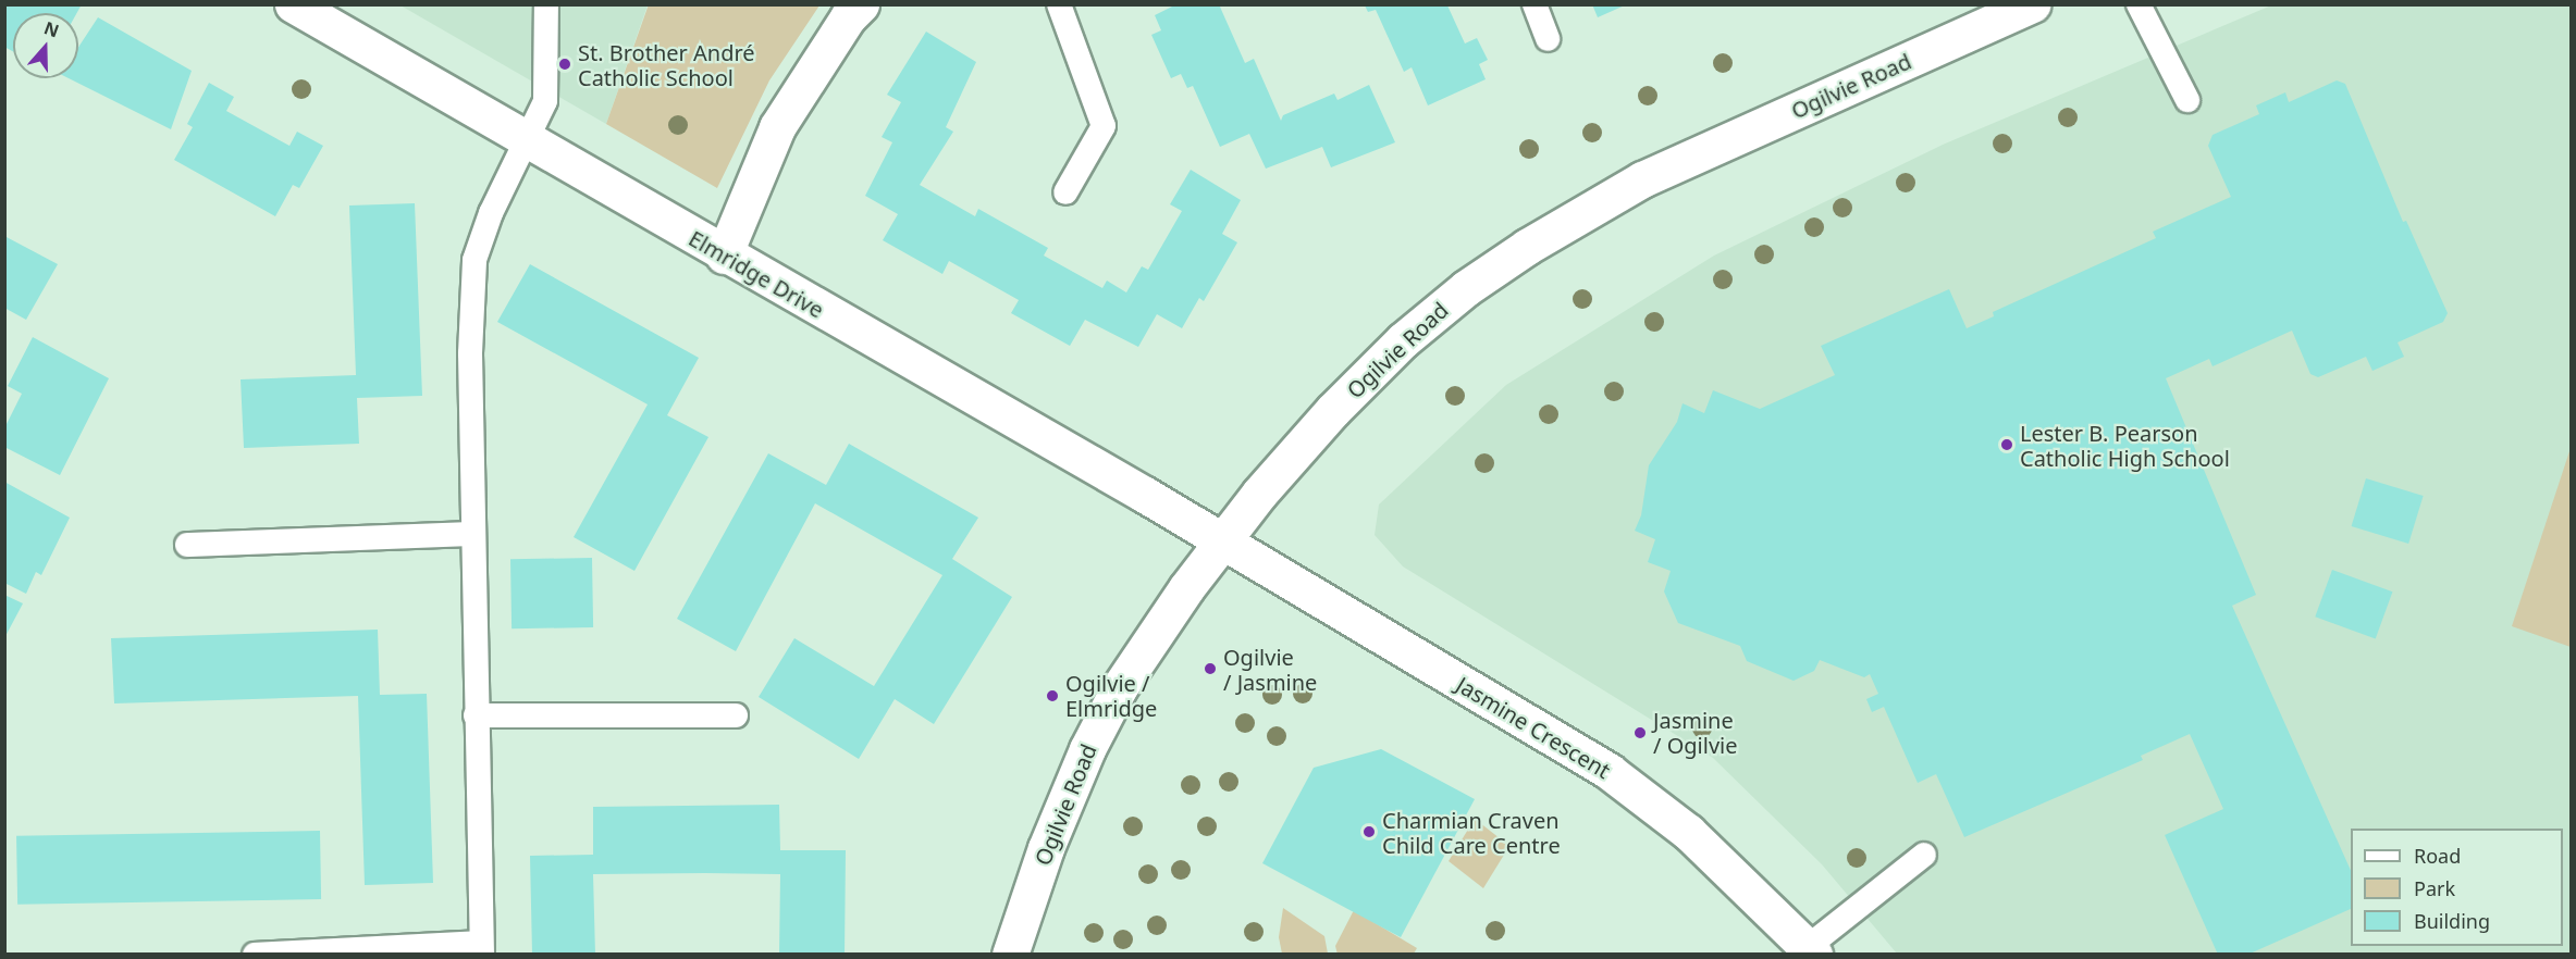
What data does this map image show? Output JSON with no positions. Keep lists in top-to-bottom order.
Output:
{
  "streets": {
    "street": ["Ogilvie Road", "Elmridge Drive", "Jasmine Crescent"]
  },
  "crossings": [
    ["Ogilvie Road", "Elmridge Drive"],
    ["Ogilvie Road", "Jasmine Crescent"],
    ["Elmridge Drive", "Jasmine Crescent"]
  ],
  "places": [
    "St. Brother André Catholic School",
    "Lester B. Pearson Catholic High School",
    "Ogilvie / Jasmine",
    "Ogilvie / Elmridge",
    "Jasmine / Ogilvie",
    "Charmian Craven Child Care Centre"
  ],
  "legend": ["Road", "Park", "Building"],
  "north": "top"
}
